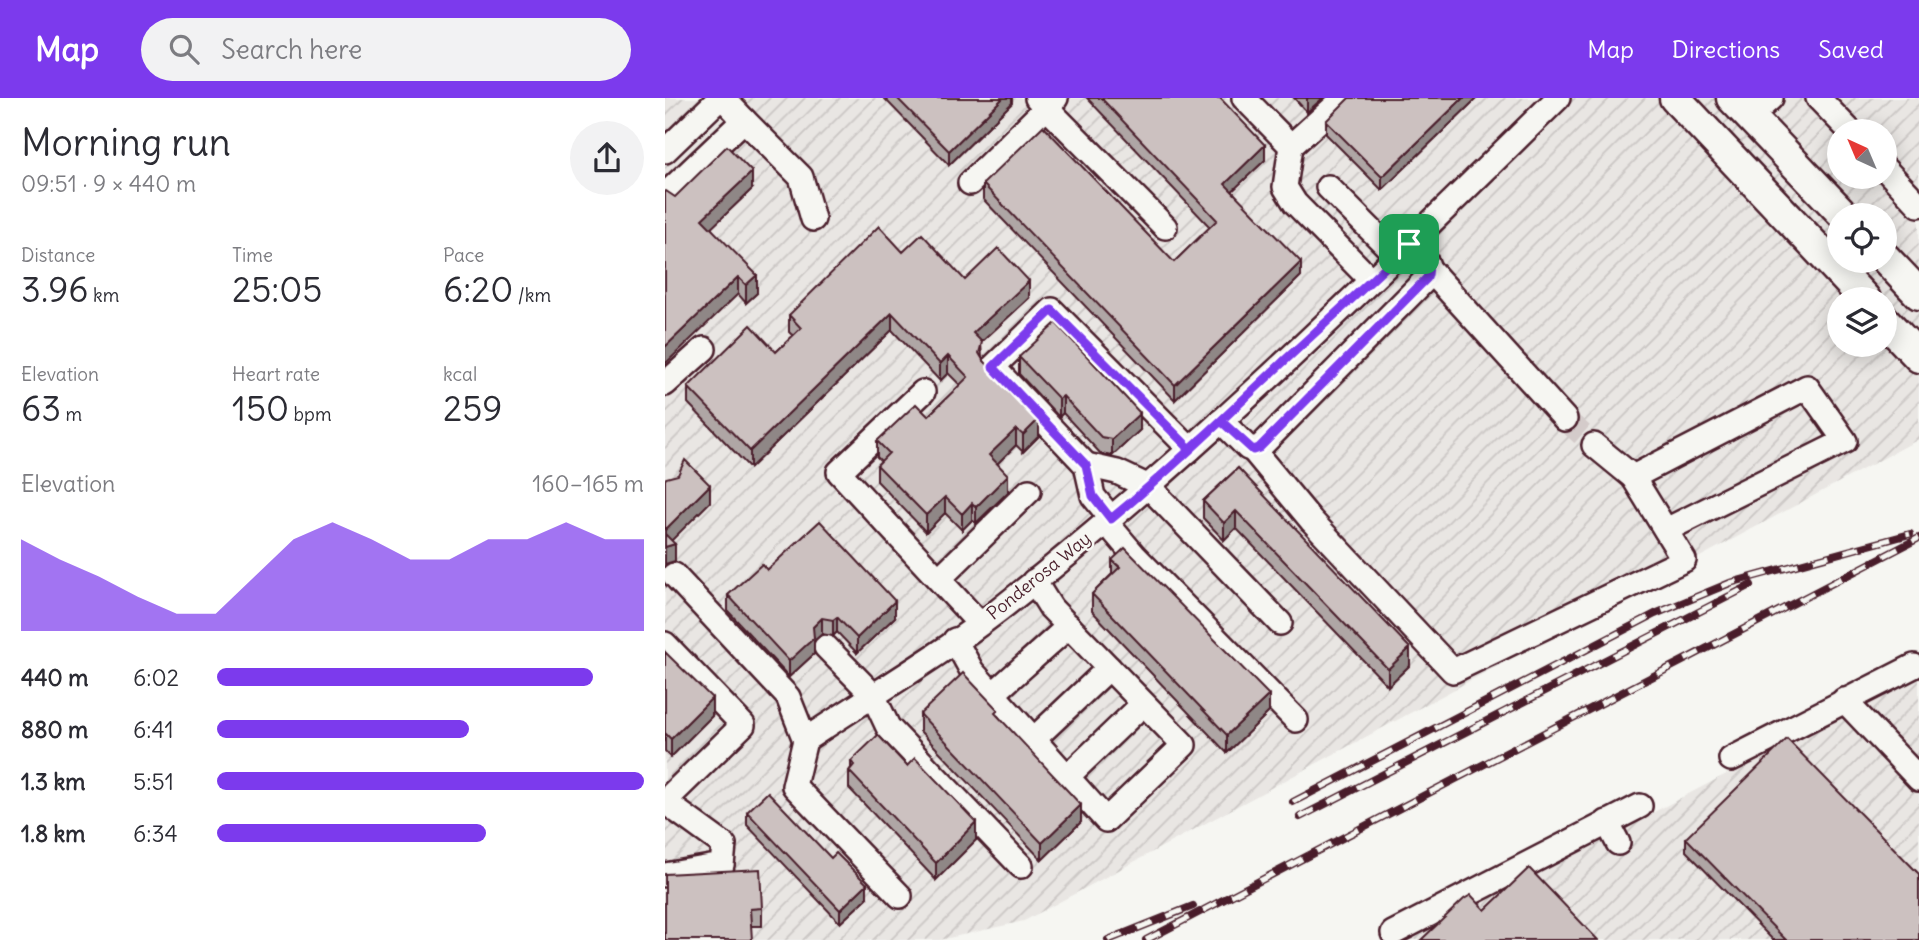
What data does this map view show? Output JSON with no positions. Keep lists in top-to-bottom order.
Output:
{
  "streets": {
    "street": ["Ponderosa Way"]
  },
  "north": "top left",
  "page": {
    "header": "Map",
    "search": "Search here",
    "nav": ["Map", "Directions", "Saved"],
    "heading": ["Morning run", "09:51 · 9 × 440 m"],
    "stats": [
      ["Distance", "3.96 km"],
      ["Time", "25:05"],
      ["Pace", "6:20 /km"],
      ["Elevation", "63 m"],
      ["Heart rate", "150 bpm"],
      ["kcal", "259"]
    ],
    "chart": ["Elevation", "160–165 m"],
    "list": [
      {
        "name": "440 m",
        "note": "6:02"
      },
      {
        "name": "880 m",
        "note": "6:41"
      },
      {
        "name": "1.3 km",
        "note": "5:51"
      },
      {
        "name": "1.8 km",
        "note": "6:34"
      }
    ]
  }
}
